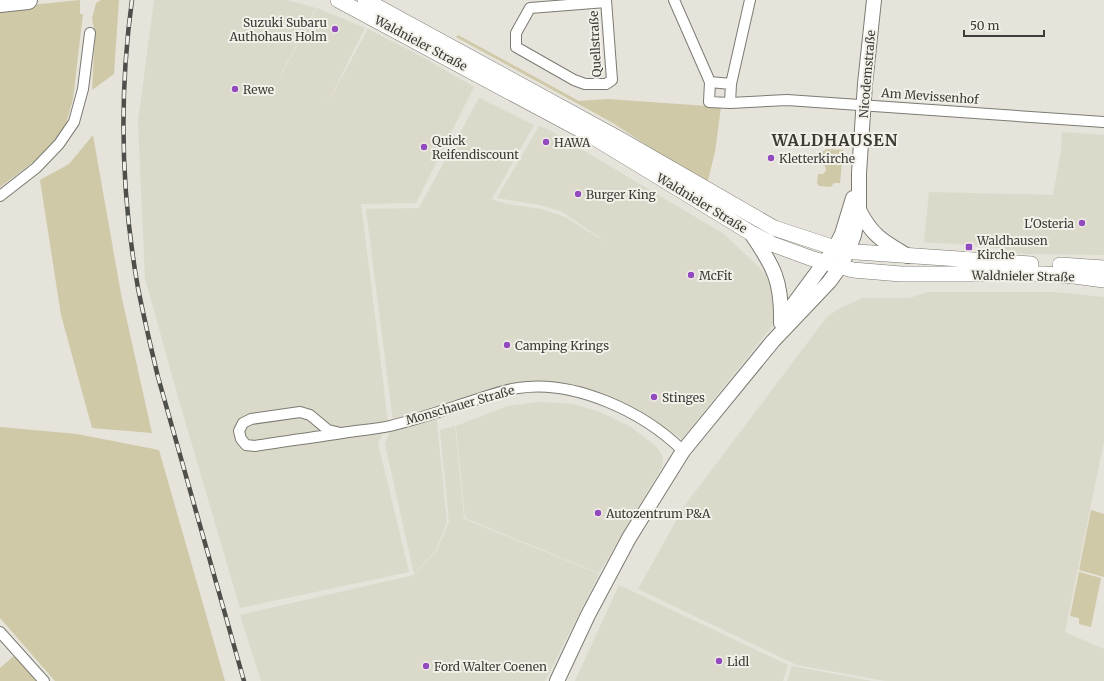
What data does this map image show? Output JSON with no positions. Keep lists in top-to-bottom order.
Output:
{
  "streets": {
    "main road": ["Waldnieler Straße", "Nicodemstraße"],
    "street": ["Quellstraße", "Am Mevissenhof", "Monschauer Straße"]
  },
  "crossings": [
    ["Waldnieler Straße", "Nicodemstraße"],
    ["Nicodemstraße", "Am Mevissenhof"]
  ],
  "districts": ["WALDHAUSEN"],
  "places": {
    "other": [
      "Suzuki Subaru Authohaus Holm",
      "Rewe",
      "HAWA",
      "Quick Reifendiscount",
      "Kletterkirche",
      "Burger King",
      "L'Osteria",
      "McFit",
      "Camping Krings",
      "Stinges",
      "Autozentrum P&A",
      "Lidl",
      "Ford Walter Coenen"
    ],
    "transit": ["Waldhausen Kirche"]
  },
  "scale_bar": "50 m"
}
